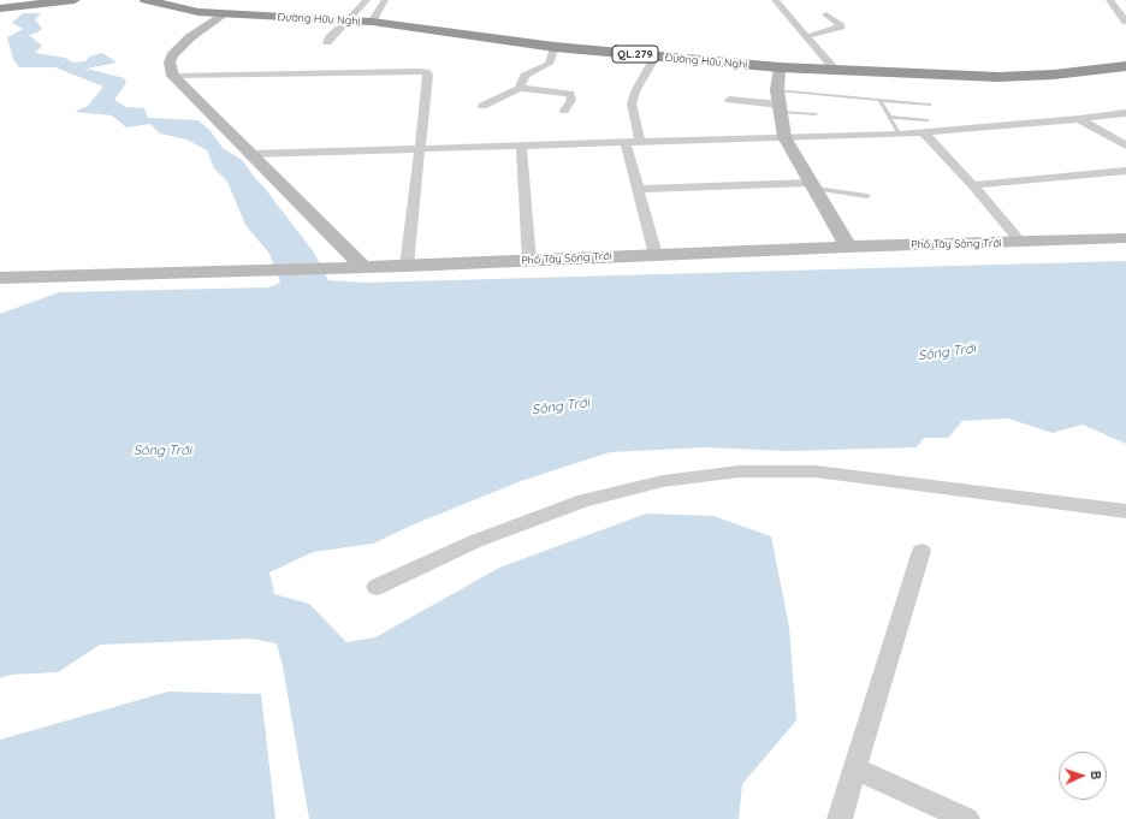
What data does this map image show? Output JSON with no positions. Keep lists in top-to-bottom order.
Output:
{
  "streets": {
    "highway": ["Đường Hữu Nghị", "QL.279"],
    "street": ["Phố Tây Sông Trới"]
  },
  "water": ["Sông Trới"],
  "north": "right"
}
